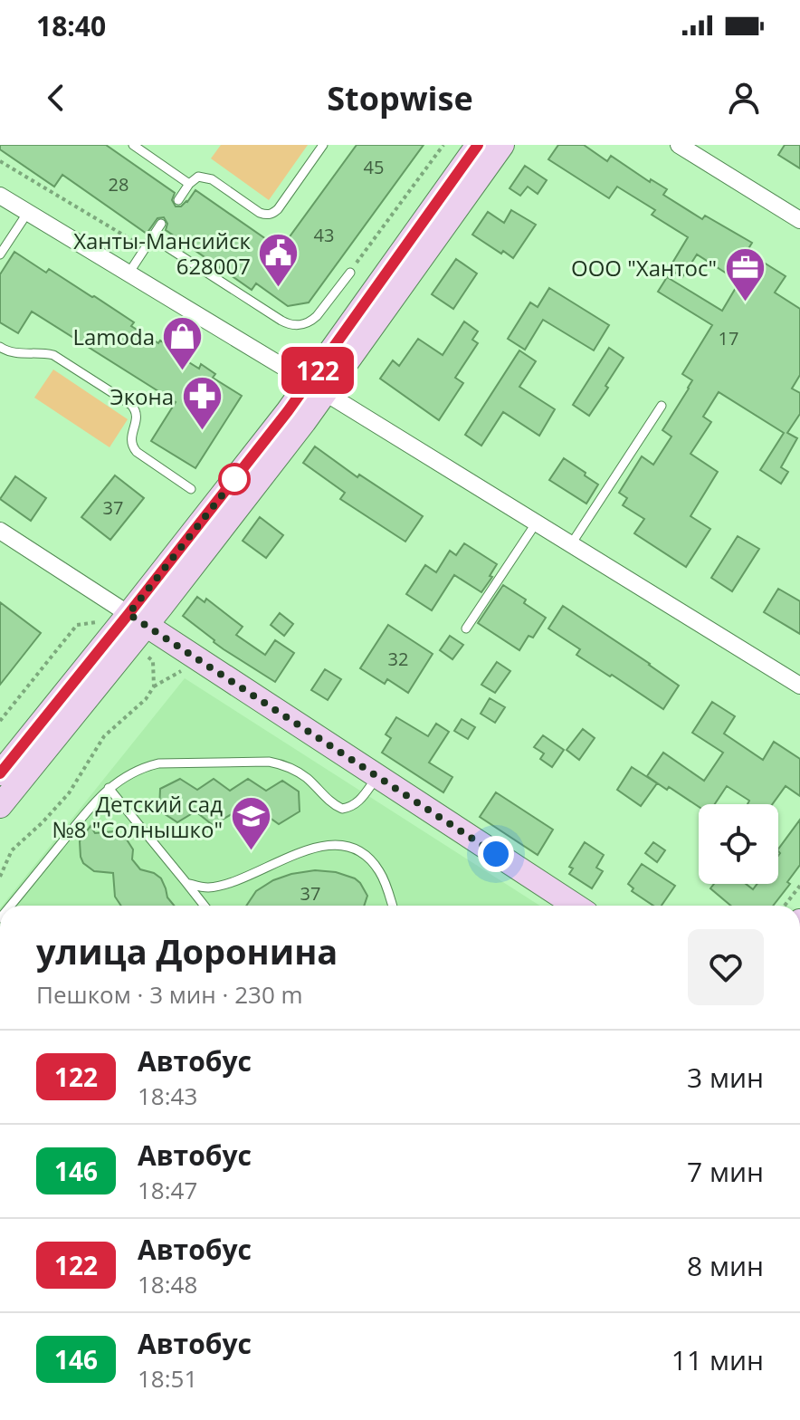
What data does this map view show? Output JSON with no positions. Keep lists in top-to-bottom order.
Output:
{
  "places": {
    "public building": ["Ханты-Мансийск 628007"],
    "office": ["ООО \"Хантос\""],
    "shop": ["Lamoda"],
    "pharmacy": ["Экона"],
    "school or university": ["Детский сад №8 \"Солнышко\""]
  },
  "lines": ["bus line 122"],
  "house_numbers": [
    "45",
    "28",
    "43",
    "17",
    "37",
    "32",
    "37"
  ],
  "page": {
    "status": "18:40",
    "header": "Stopwise",
    "on_map": "122",
    "heading": ["улица Доронина", "Пешком · 3 мин · 230 m"],
    "list": [
      {
        "mark": "122",
        "name": "Автобус",
        "note": "18:43",
        "value": "3 мин"
      },
      {
        "mark": "146",
        "name": "Автобус",
        "note": "18:47",
        "value": "7 мин"
      },
      {
        "mark": "122",
        "name": "Автобус",
        "note": "18:48",
        "value": "8 мин"
      },
      {
        "mark": "146",
        "name": "Автобус",
        "note": "18:51",
        "value": "11 мин"
      }
    ]
  }
}
